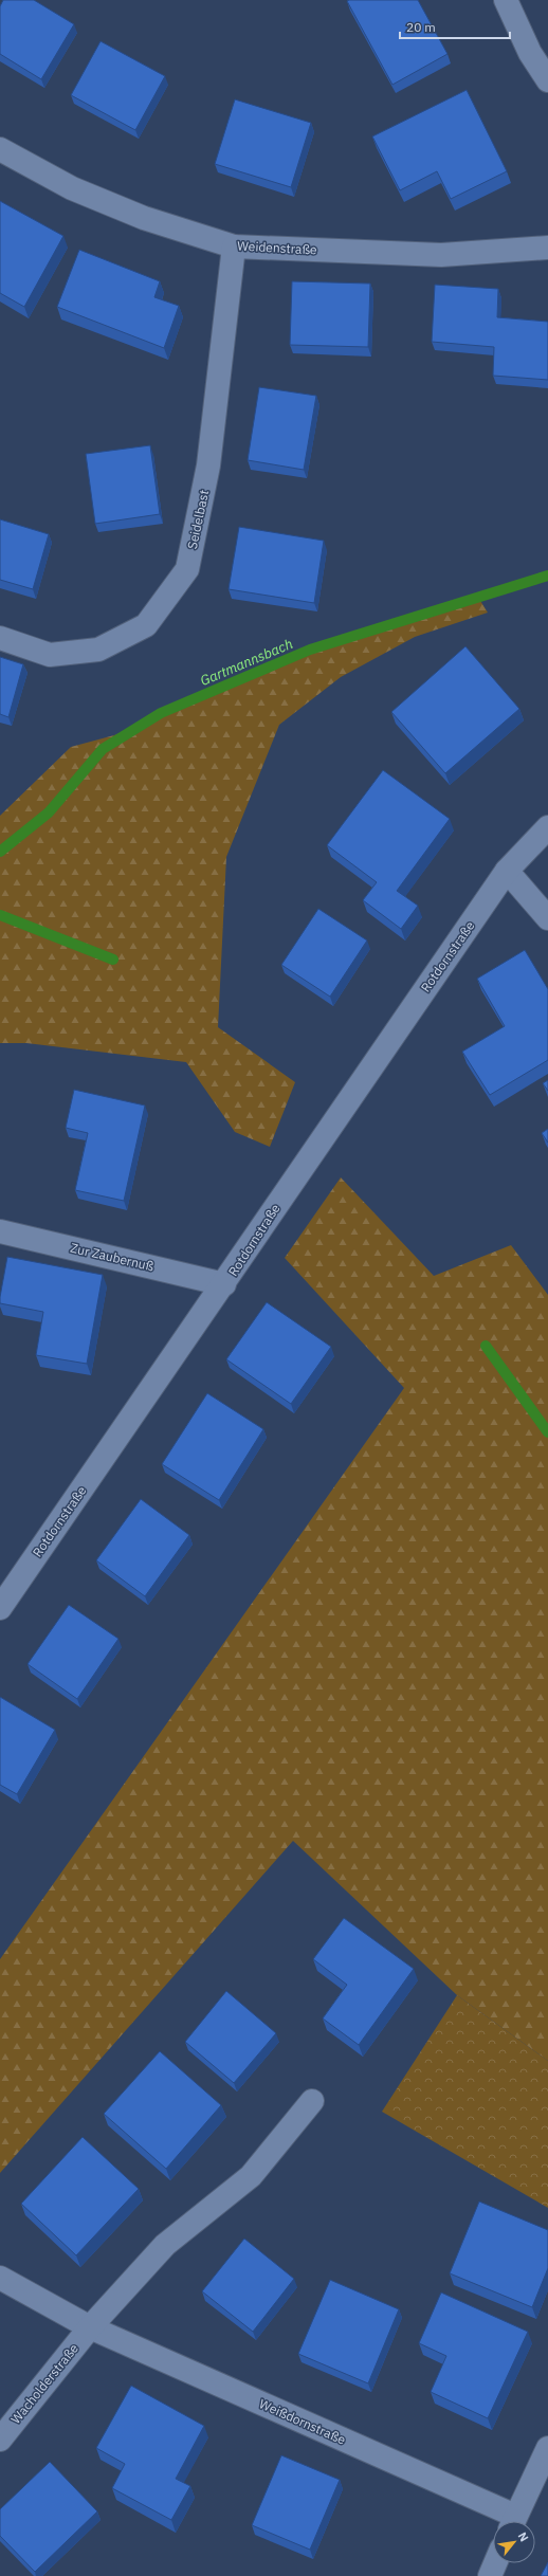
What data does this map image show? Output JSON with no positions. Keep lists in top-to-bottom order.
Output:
{
  "streets": {
    "street": [
      "Weidenstraße",
      "Seidelbast",
      "Rotdornstraße",
      "Zur Zaubernuß",
      "Wacholderstraße",
      "Weißdornstraße"
    ]
  },
  "crossings": [
    ["Weidenstraße", "Seidelbast"],
    ["Rotdornstraße", "Zur Zaubernuß"],
    ["Wacholderstraße", "Weißdornstraße"]
  ],
  "water": ["Gartmannsbach"],
  "scale_bar": "20 m",
  "north": "top right"
}
